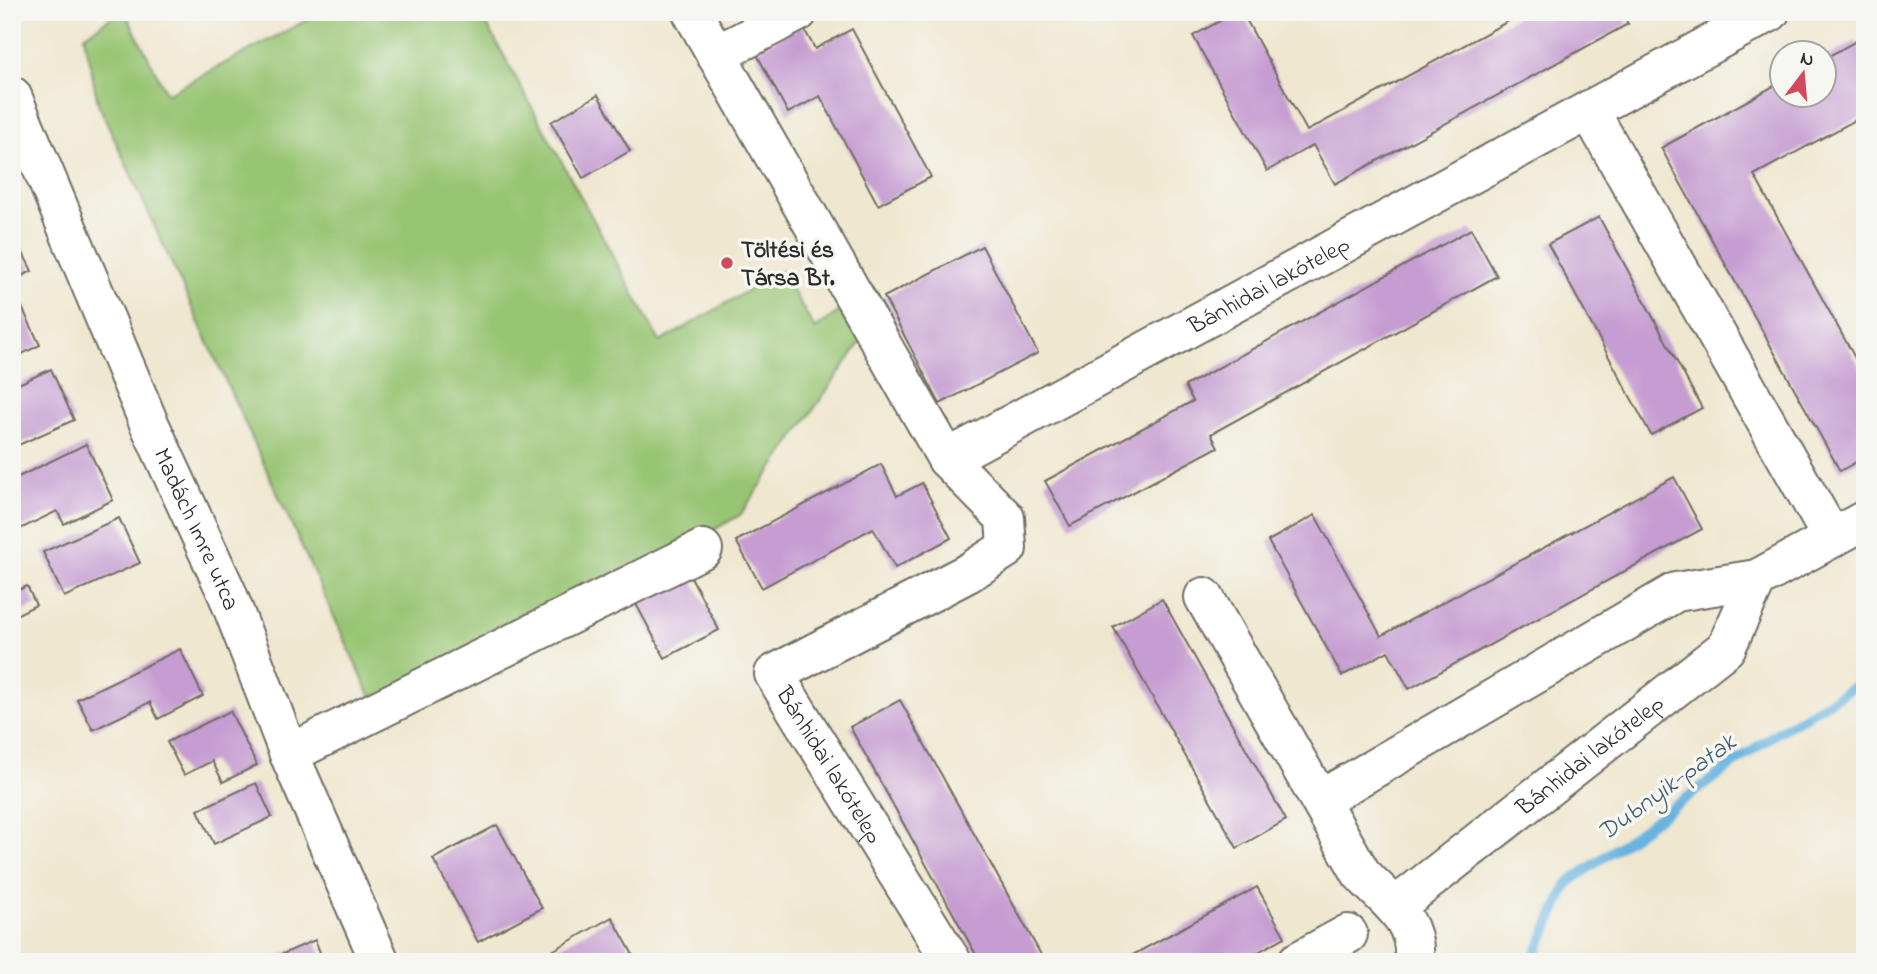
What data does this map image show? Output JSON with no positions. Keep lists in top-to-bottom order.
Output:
{
  "streets": {
    "street": ["Bánhidai lakótelep", "Madách Imre utca"]
  },
  "water": ["Dubnyik-patak"],
  "places": ["Töltési és Társa Bt."],
  "north": "top"
}
